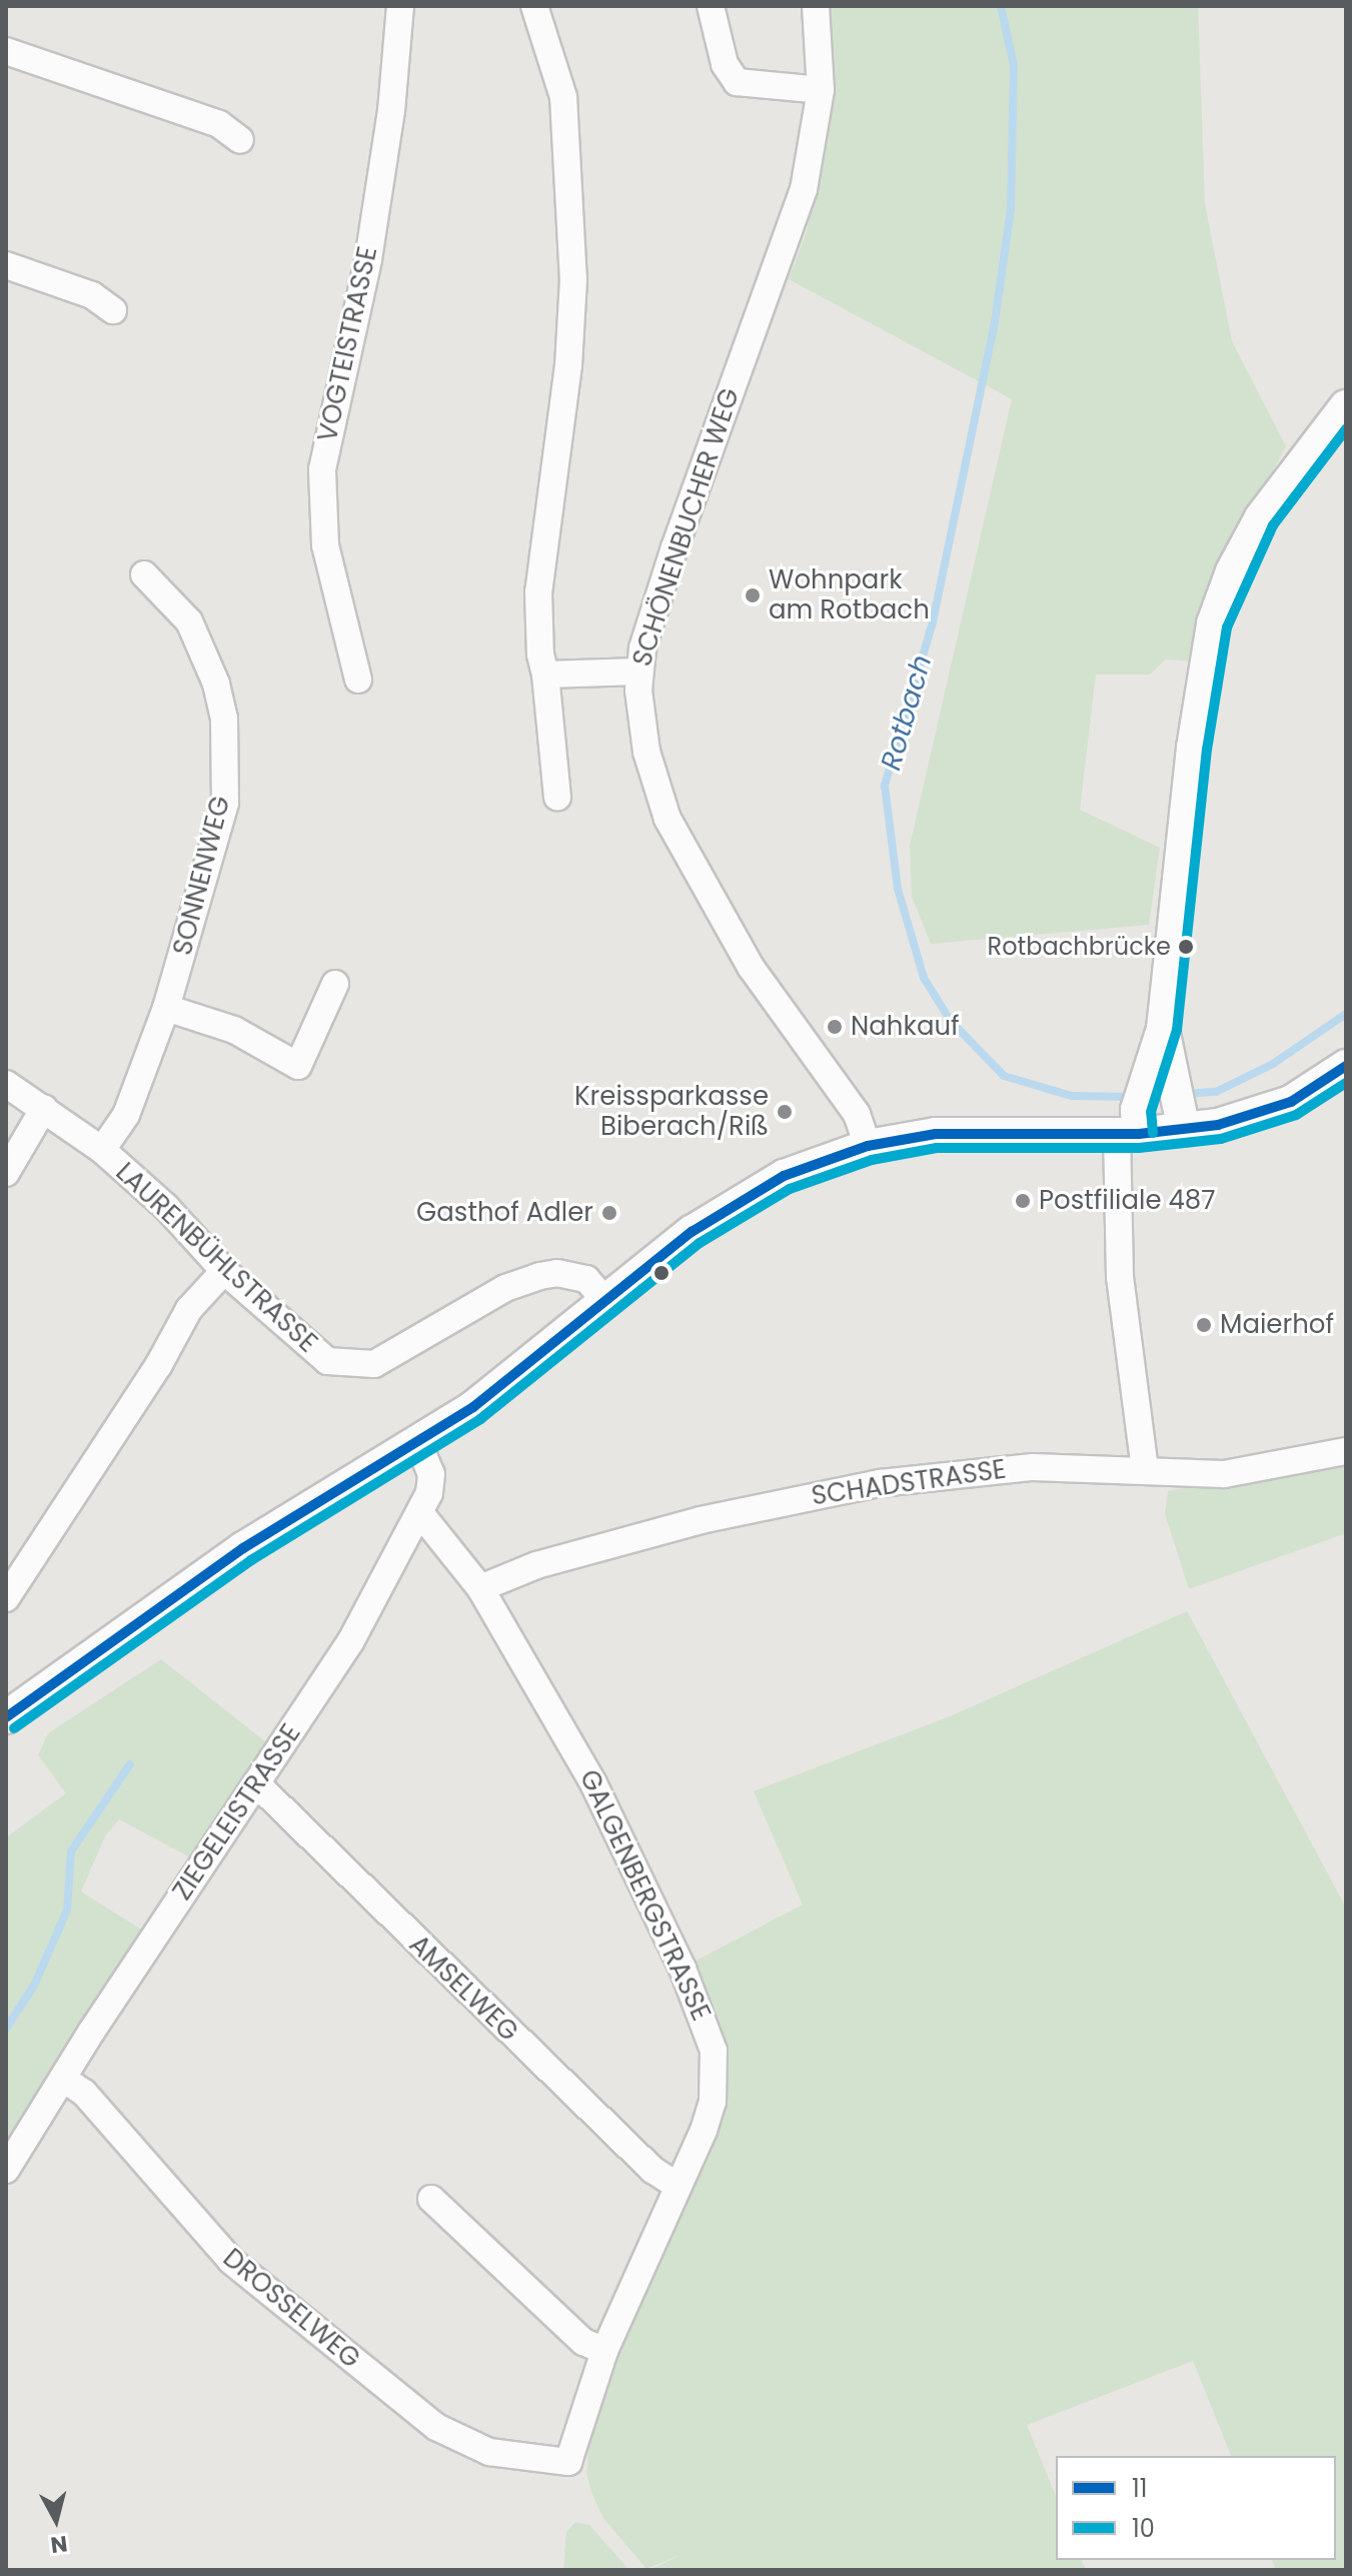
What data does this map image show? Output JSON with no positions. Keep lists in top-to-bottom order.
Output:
{
  "streets": {
    "street": [
      "VOGTEISTRASSE",
      "SCHÖNENBUCHER WEG",
      "SONNENWEG",
      "LAURENBÜHLSTRASSE",
      "SCHADSTRASSE",
      "ZIEGELEISTRASSE",
      "GALGENBERGSTRASSE",
      "AMSELWEG",
      "DROSSELWEG"
    ]
  },
  "crossings": [
    ["SONNENWEG", "LAURENBÜHLSTRASSE"],
    ["SCHADSTRASSE", "GALGENBERGSTRASSE"],
    ["ZIEGELEISTRASSE", "GALGENBERGSTRASSE"],
    ["ZIEGELEISTRASSE", "AMSELWEG"],
    ["ZIEGELEISTRASSE", "DROSSELWEG"],
    ["GALGENBERGSTRASSE", "AMSELWEG"],
    ["GALGENBERGSTRASSE", "DROSSELWEG"]
  ],
  "water": ["Rotbach"],
  "places": [
    "Wohnpark am Rotbach",
    "Rotbachbrücke",
    "Nahkauf",
    "Kreissparkasse Biberach/Riß",
    "Postfiliale 487",
    "Gasthof Adler",
    "Maierhof"
  ],
  "lines": ["transit line 10", "transit line 11"],
  "legend": ["11", "10"],
  "north": "bottom"
}
